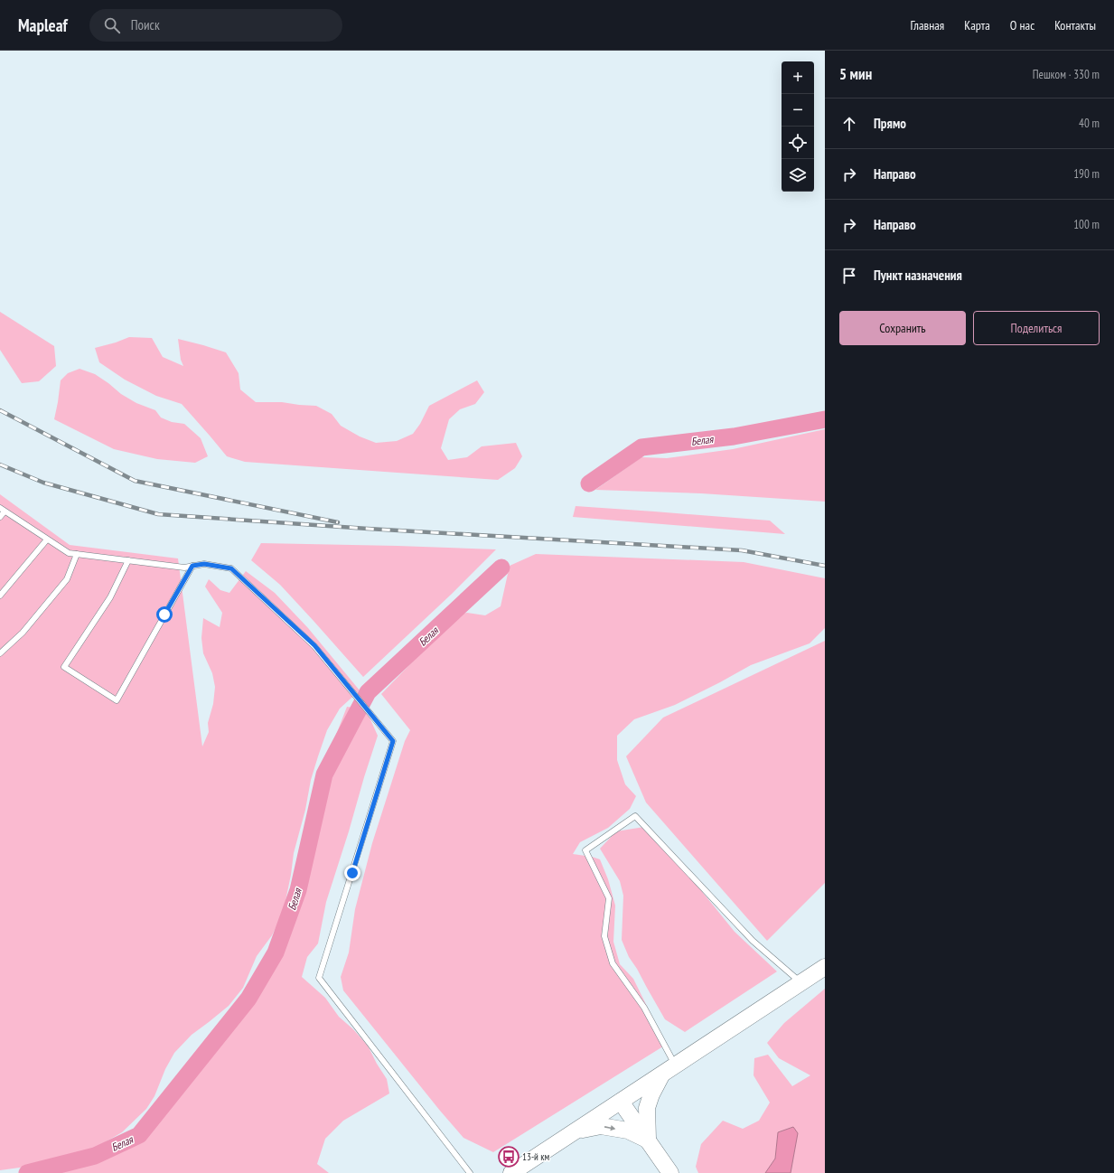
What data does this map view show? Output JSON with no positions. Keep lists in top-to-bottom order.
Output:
{
  "water": ["Белая"],
  "places": {
    "bus stop": ["13-й км"]
  },
  "page": {
    "header": "Mapleaf",
    "search": "Поиск",
    "nav": [
      "Главная",
      "Карта",
      "О нас",
      "Контакты"
    ],
    "heading": ["5 мин", "Пешком · 330 m"],
    "map_buttons": ["+", "−"],
    "list": [
      ["Прямо", "40 m"],
      ["Направо", "190 m"],
      ["Направо", "100 m"],
      "Пункт назначения"
    ],
    "buttons": ["Сохранить", "Поделиться"]
  }
}
